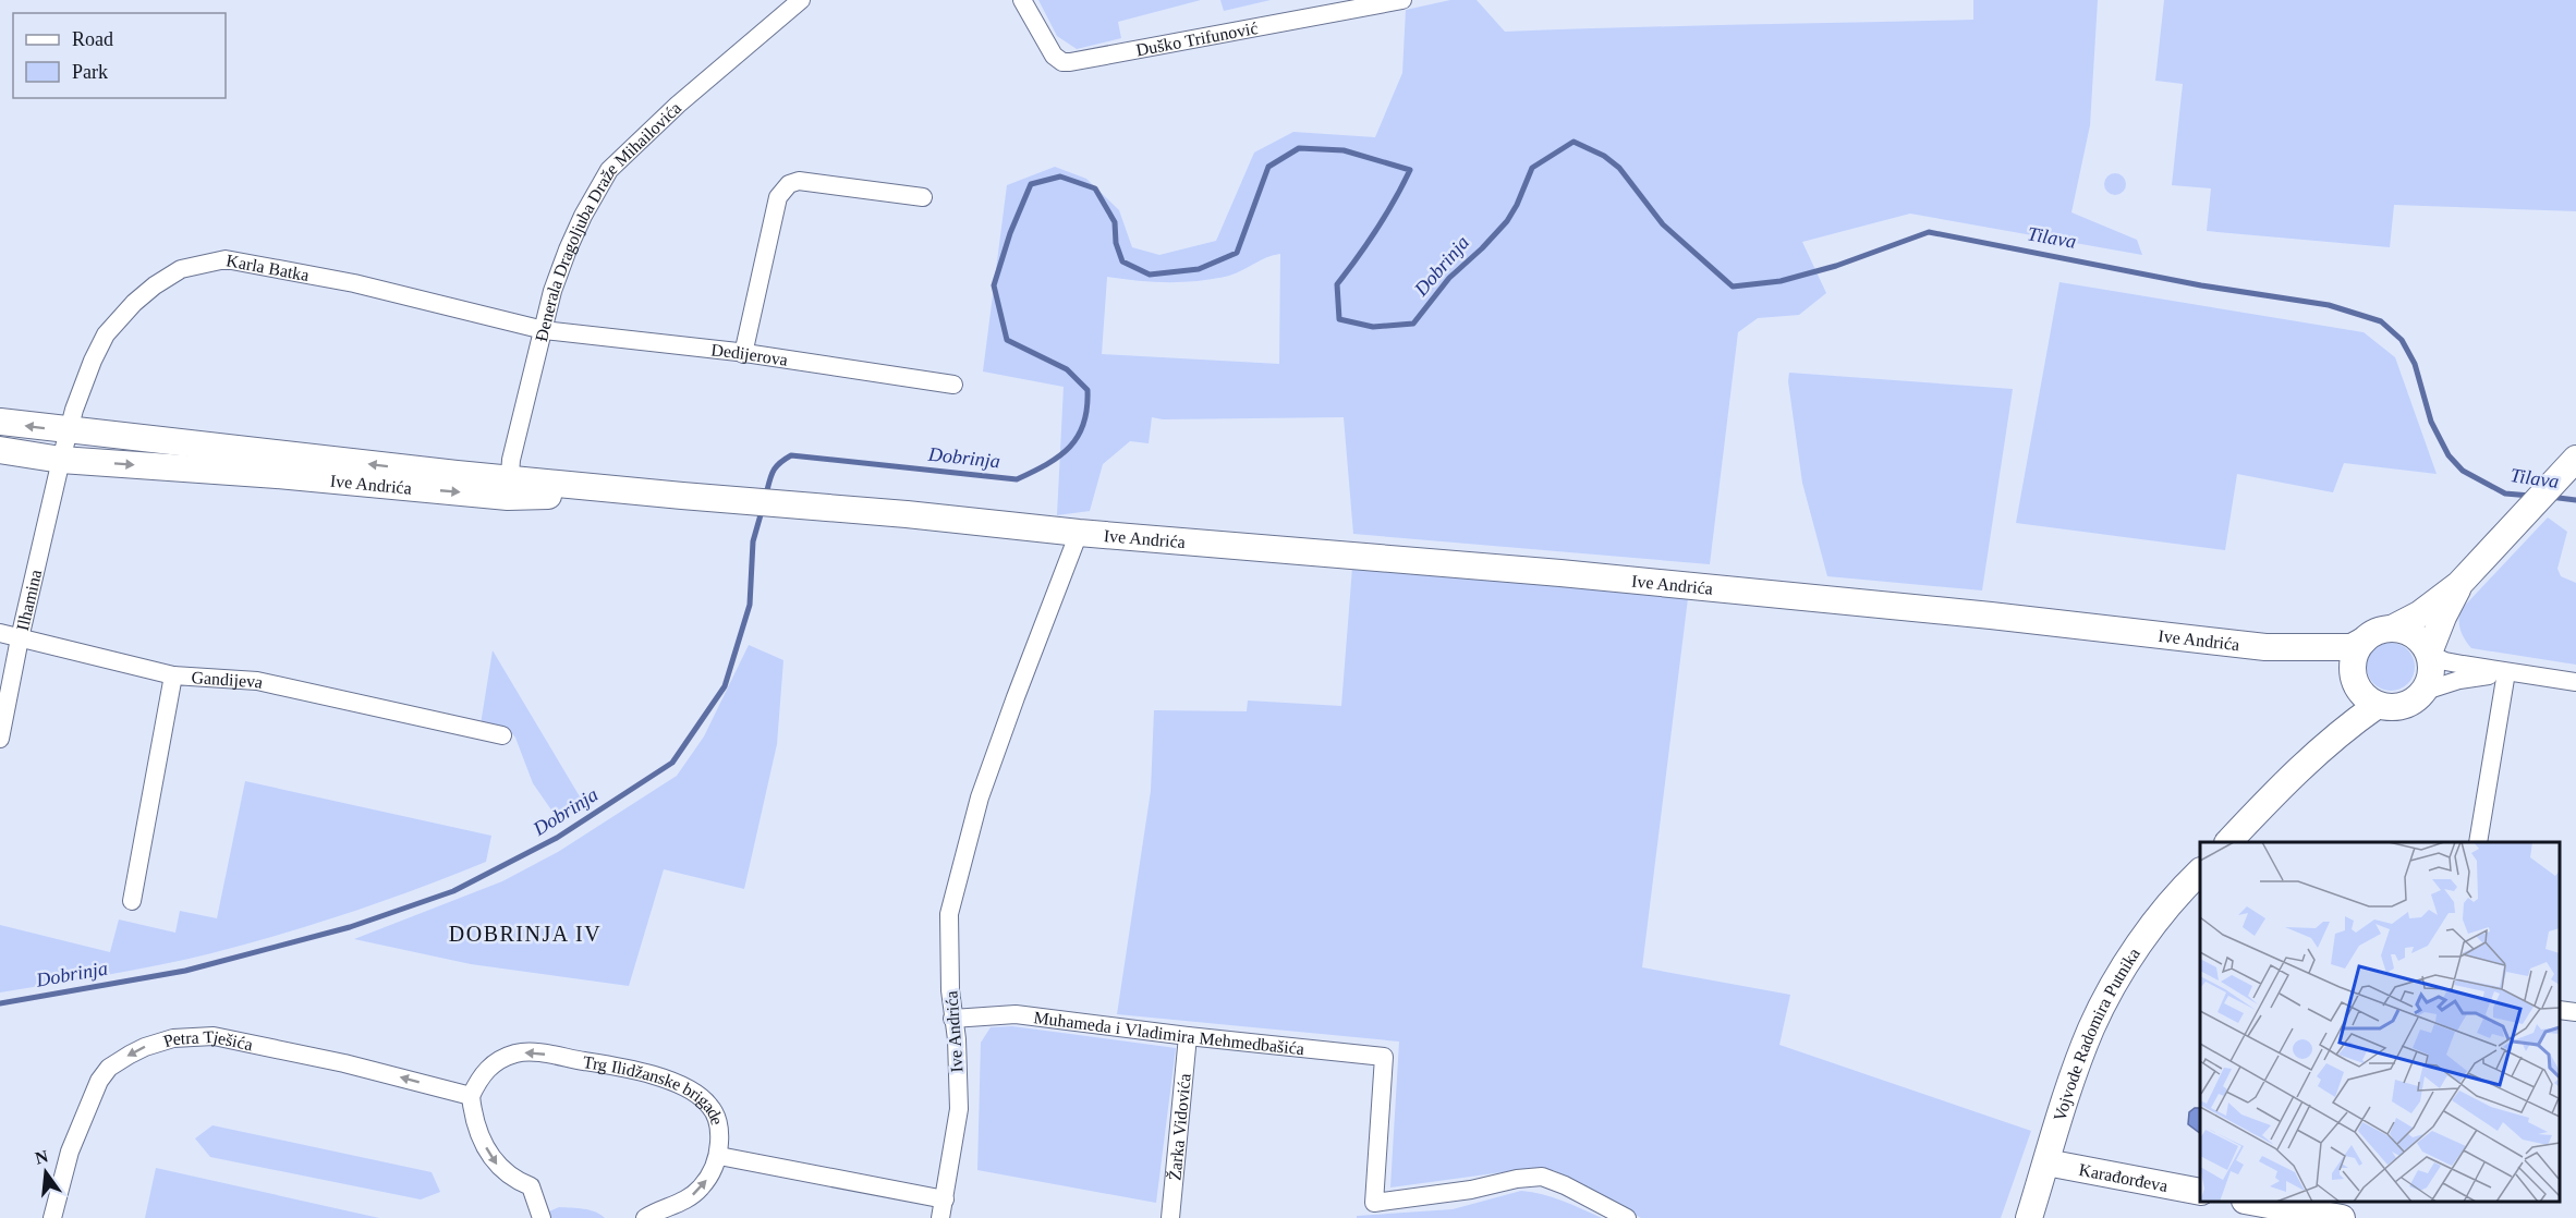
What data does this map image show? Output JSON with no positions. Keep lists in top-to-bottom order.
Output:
{
  "streets": {
    "main road": ["Ive Andrića", "Vojvode Radomira Putnika", "Karađorđeva"],
    "street": [
      "Duško Trifunović",
      "Đenerala Dragoljuba Draže Mihailovića",
      "Karla Batka",
      "Dedijerova",
      "Ilhamina",
      "Gandijeva",
      "Muhameda i Vladimira Mehmedbašića",
      "Petra Tješića",
      "Trg Ilidžanske brigade",
      "Žarka Vidovića"
    ]
  },
  "crossings": [
    ["Đenerala Dragoljuba Draže Mihailovića", "Karla Batka"],
    ["Đenerala Dragoljuba Draže Mihailovića", "Dedijerova"],
    ["Đenerala Dragoljuba Draže Mihailovića", "Ive Andrića"],
    ["Karla Batka", "Dedijerova"],
    ["Karla Batka", "Ive Andrića"],
    ["Karla Batka", "Ilhamina"],
    ["Ive Andrića", "Ilhamina"],
    ["Ive Andrića", "Muhameda i Vladimira Mehmedbašića"],
    ["Muhameda i Vladimira Mehmedbašića", "Žarka Vidovića"],
    ["Vojvode Radomira Putnika", "Karađorđeva"],
    ["Petra Tješića", "Trg Ilidžanske brigade"]
  ],
  "one_way": ["Petra Tješića"],
  "districts": ["DOBRINJA IV"],
  "water": ["Tilava", "Dobrinja"],
  "legend": ["Road", "Park"],
  "north": "top"
}
